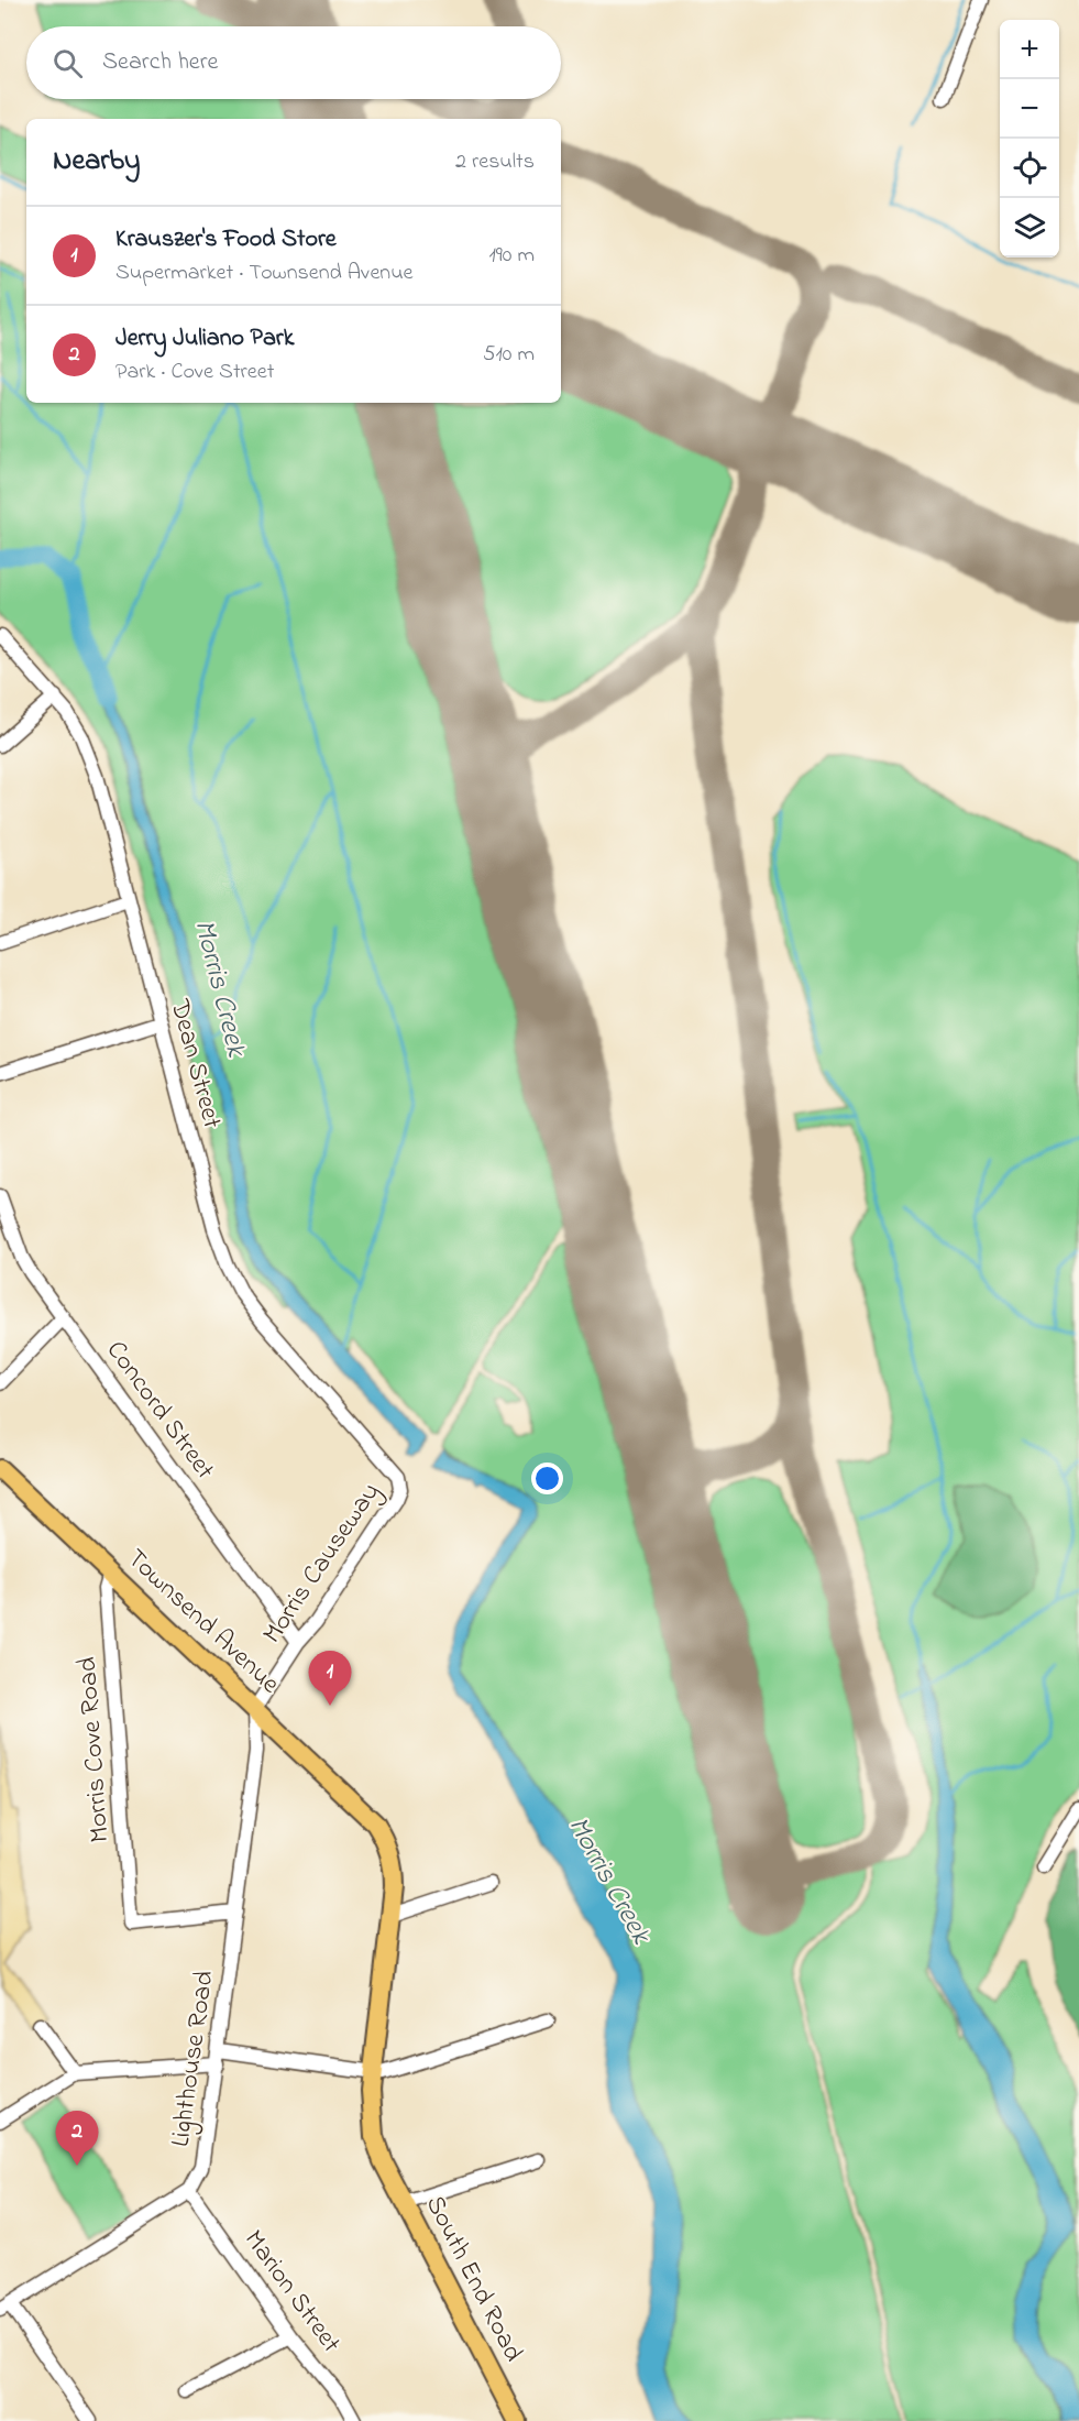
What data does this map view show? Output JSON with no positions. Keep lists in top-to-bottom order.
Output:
{
  "streets": {
    "main road": ["Townsend Avenue", "South End Road"],
    "street": [
      "Dean Street",
      "Concord Street",
      "Morris Causeway",
      "Morris Cove Road",
      "Lighthouse Road",
      "Marion Street"
    ]
  },
  "crossings": [
    ["Dean Street", "Morris Causeway"],
    ["Concord Street", "Morris Causeway"],
    ["Morris Causeway", "Townsend Avenue"],
    ["Morris Causeway", "Lighthouse Road"],
    ["Townsend Avenue", "Morris Cove Road"],
    ["Townsend Avenue", "Lighthouse Road"],
    ["Townsend Avenue", "South End Road"],
    ["Morris Cove Road", "Lighthouse Road"],
    ["Lighthouse Road", "Marion Street"]
  ],
  "water": ["Morris Creek"],
  "page": {
    "map_buttons": ["+", "−"],
    "search": "Search here",
    "heading": ["Nearby", "2 results"],
    "list": [
      {
        "mark": "1",
        "name": "Krauszer's Food Store",
        "note": "Supermarket · Townsend Avenue",
        "value": "190 m"
      },
      {
        "mark": "2",
        "name": "Jerry Juliano Park",
        "note": "Park · Cove Street",
        "value": "510 m"
      }
    ],
    "pins": ["1", "2"]
  }
}
